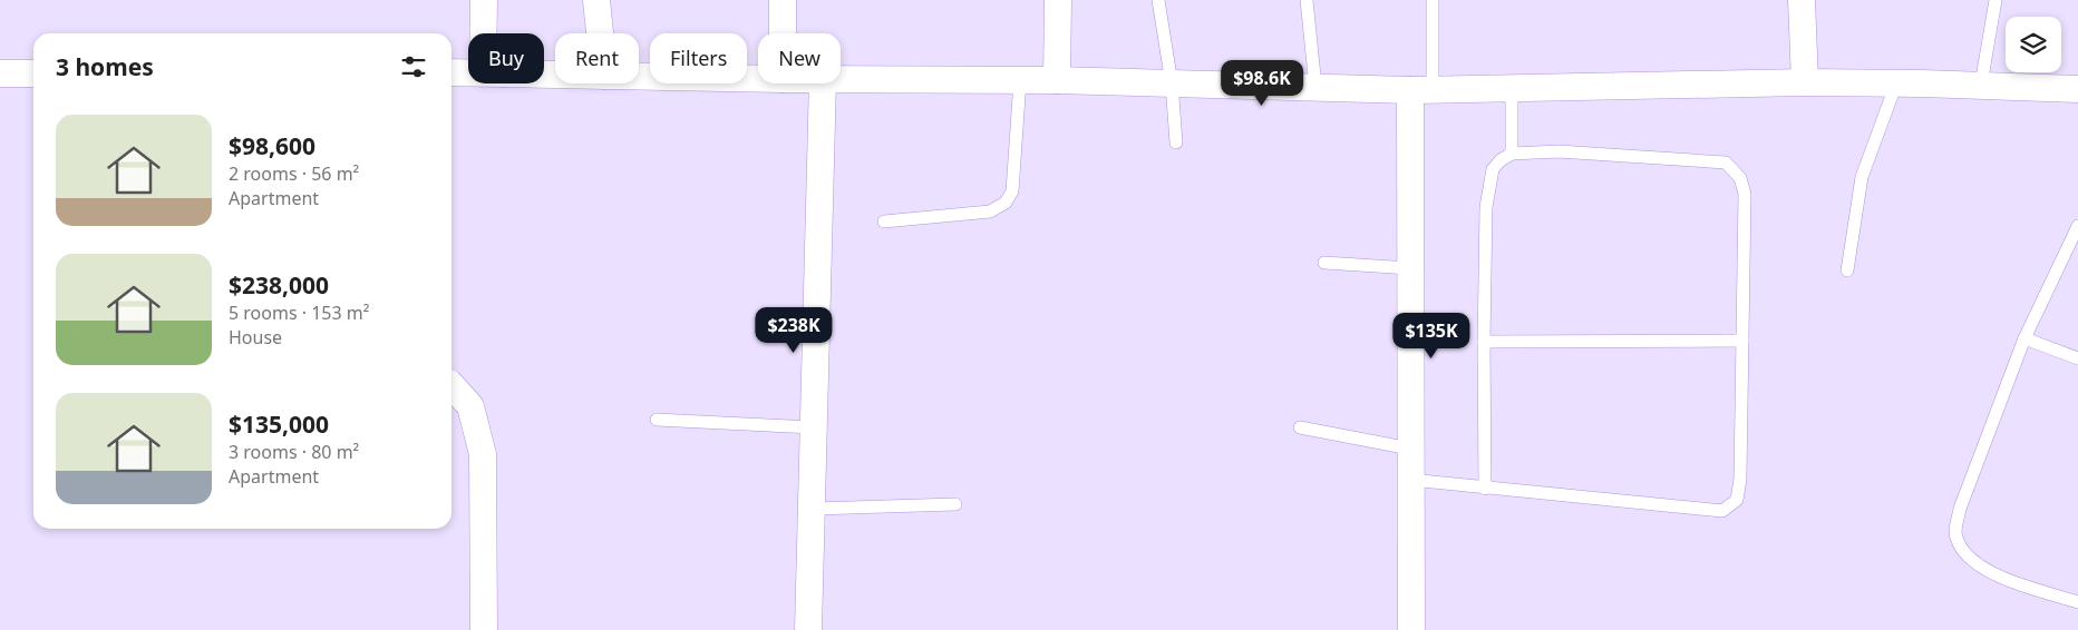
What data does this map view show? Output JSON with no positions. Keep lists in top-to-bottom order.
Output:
{
  "page": {
    "chip": [
      "Buy",
      "Rent",
      "Filters",
      "New"
    ],
    "heading": "3 homes",
    "price": ["$98.6K", "$238K", "$135K"],
    "list": [
      {
        "name": "$98,600",
        "note": "2 rooms · 56 m² · Apartment"
      },
      {
        "name": "$238,000",
        "note": "5 rooms · 153 m² · House"
      },
      {
        "name": "$135,000",
        "note": "3 rooms · 80 m² · Apartment"
      }
    ]
  }
}
